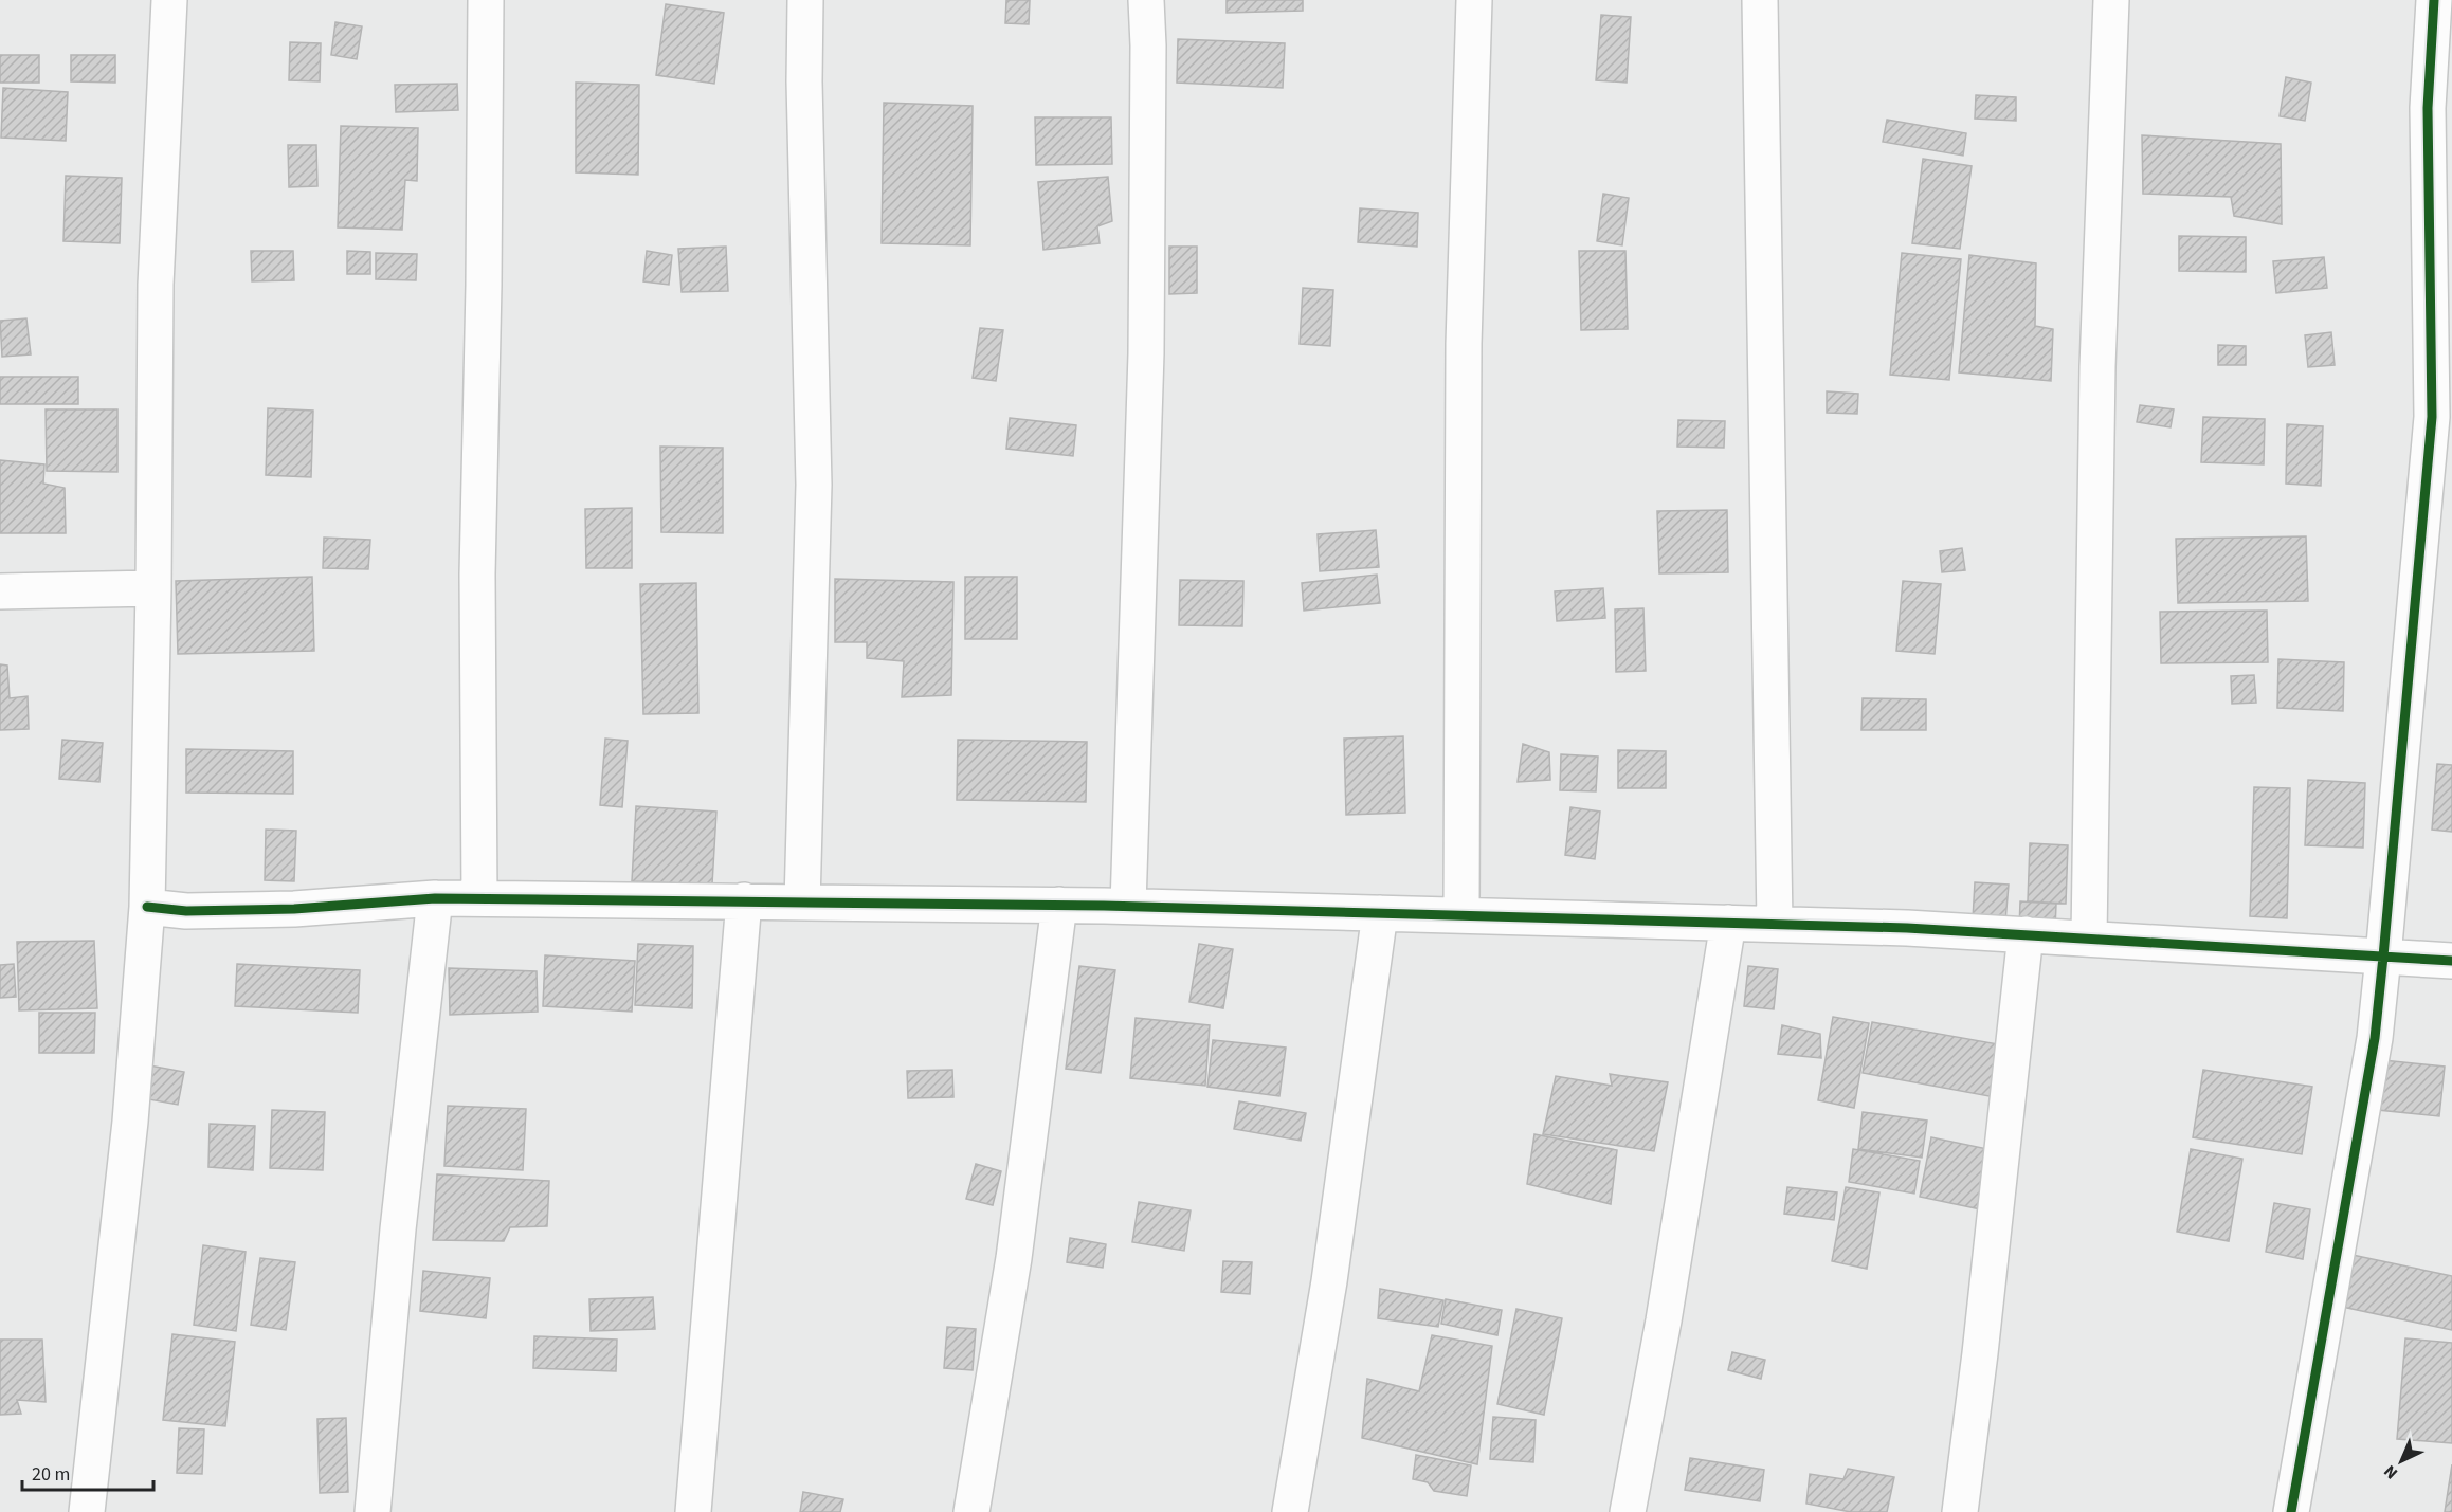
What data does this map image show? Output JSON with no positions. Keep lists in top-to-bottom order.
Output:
{
  "scale_bar": "20 m",
  "north": "bottom left"
}
